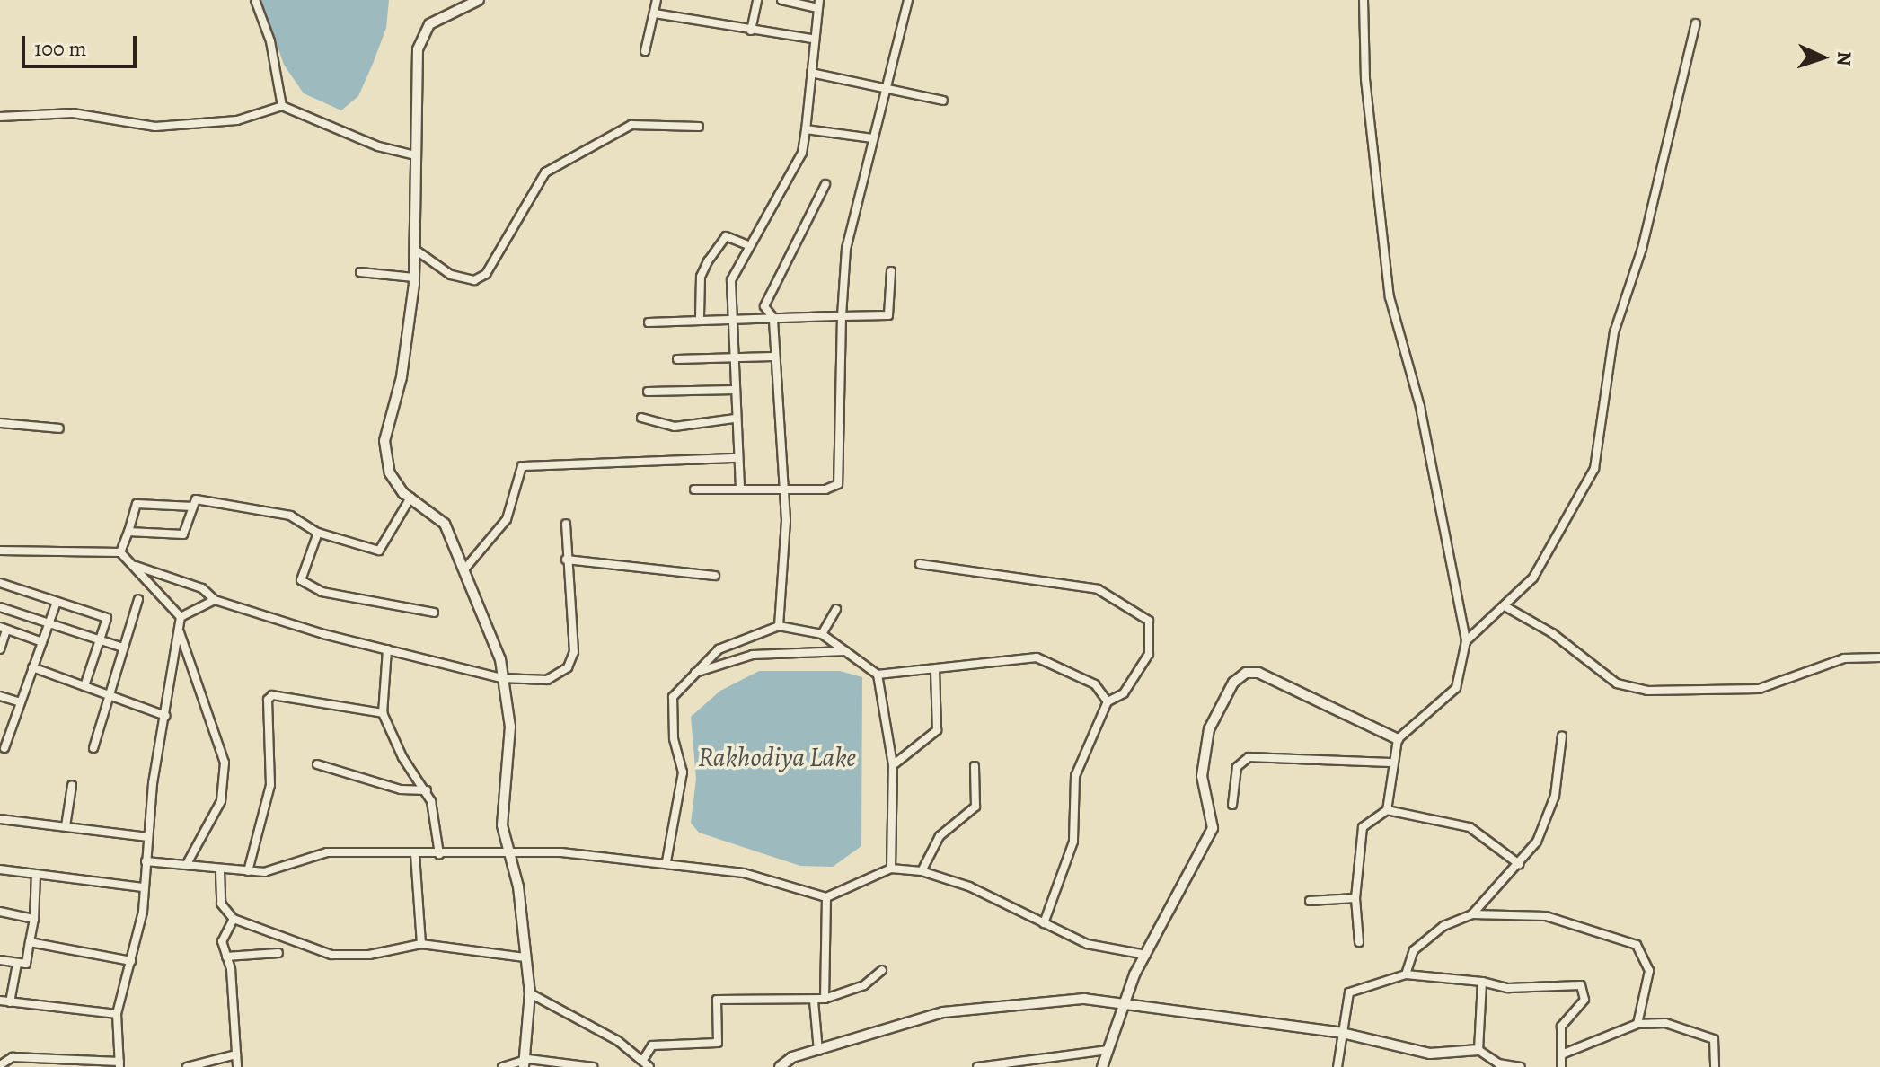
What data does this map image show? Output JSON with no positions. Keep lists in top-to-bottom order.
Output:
{
  "water": ["Rakhodiya Lake"],
  "scale_bar": "100 m",
  "north": "right"
}
